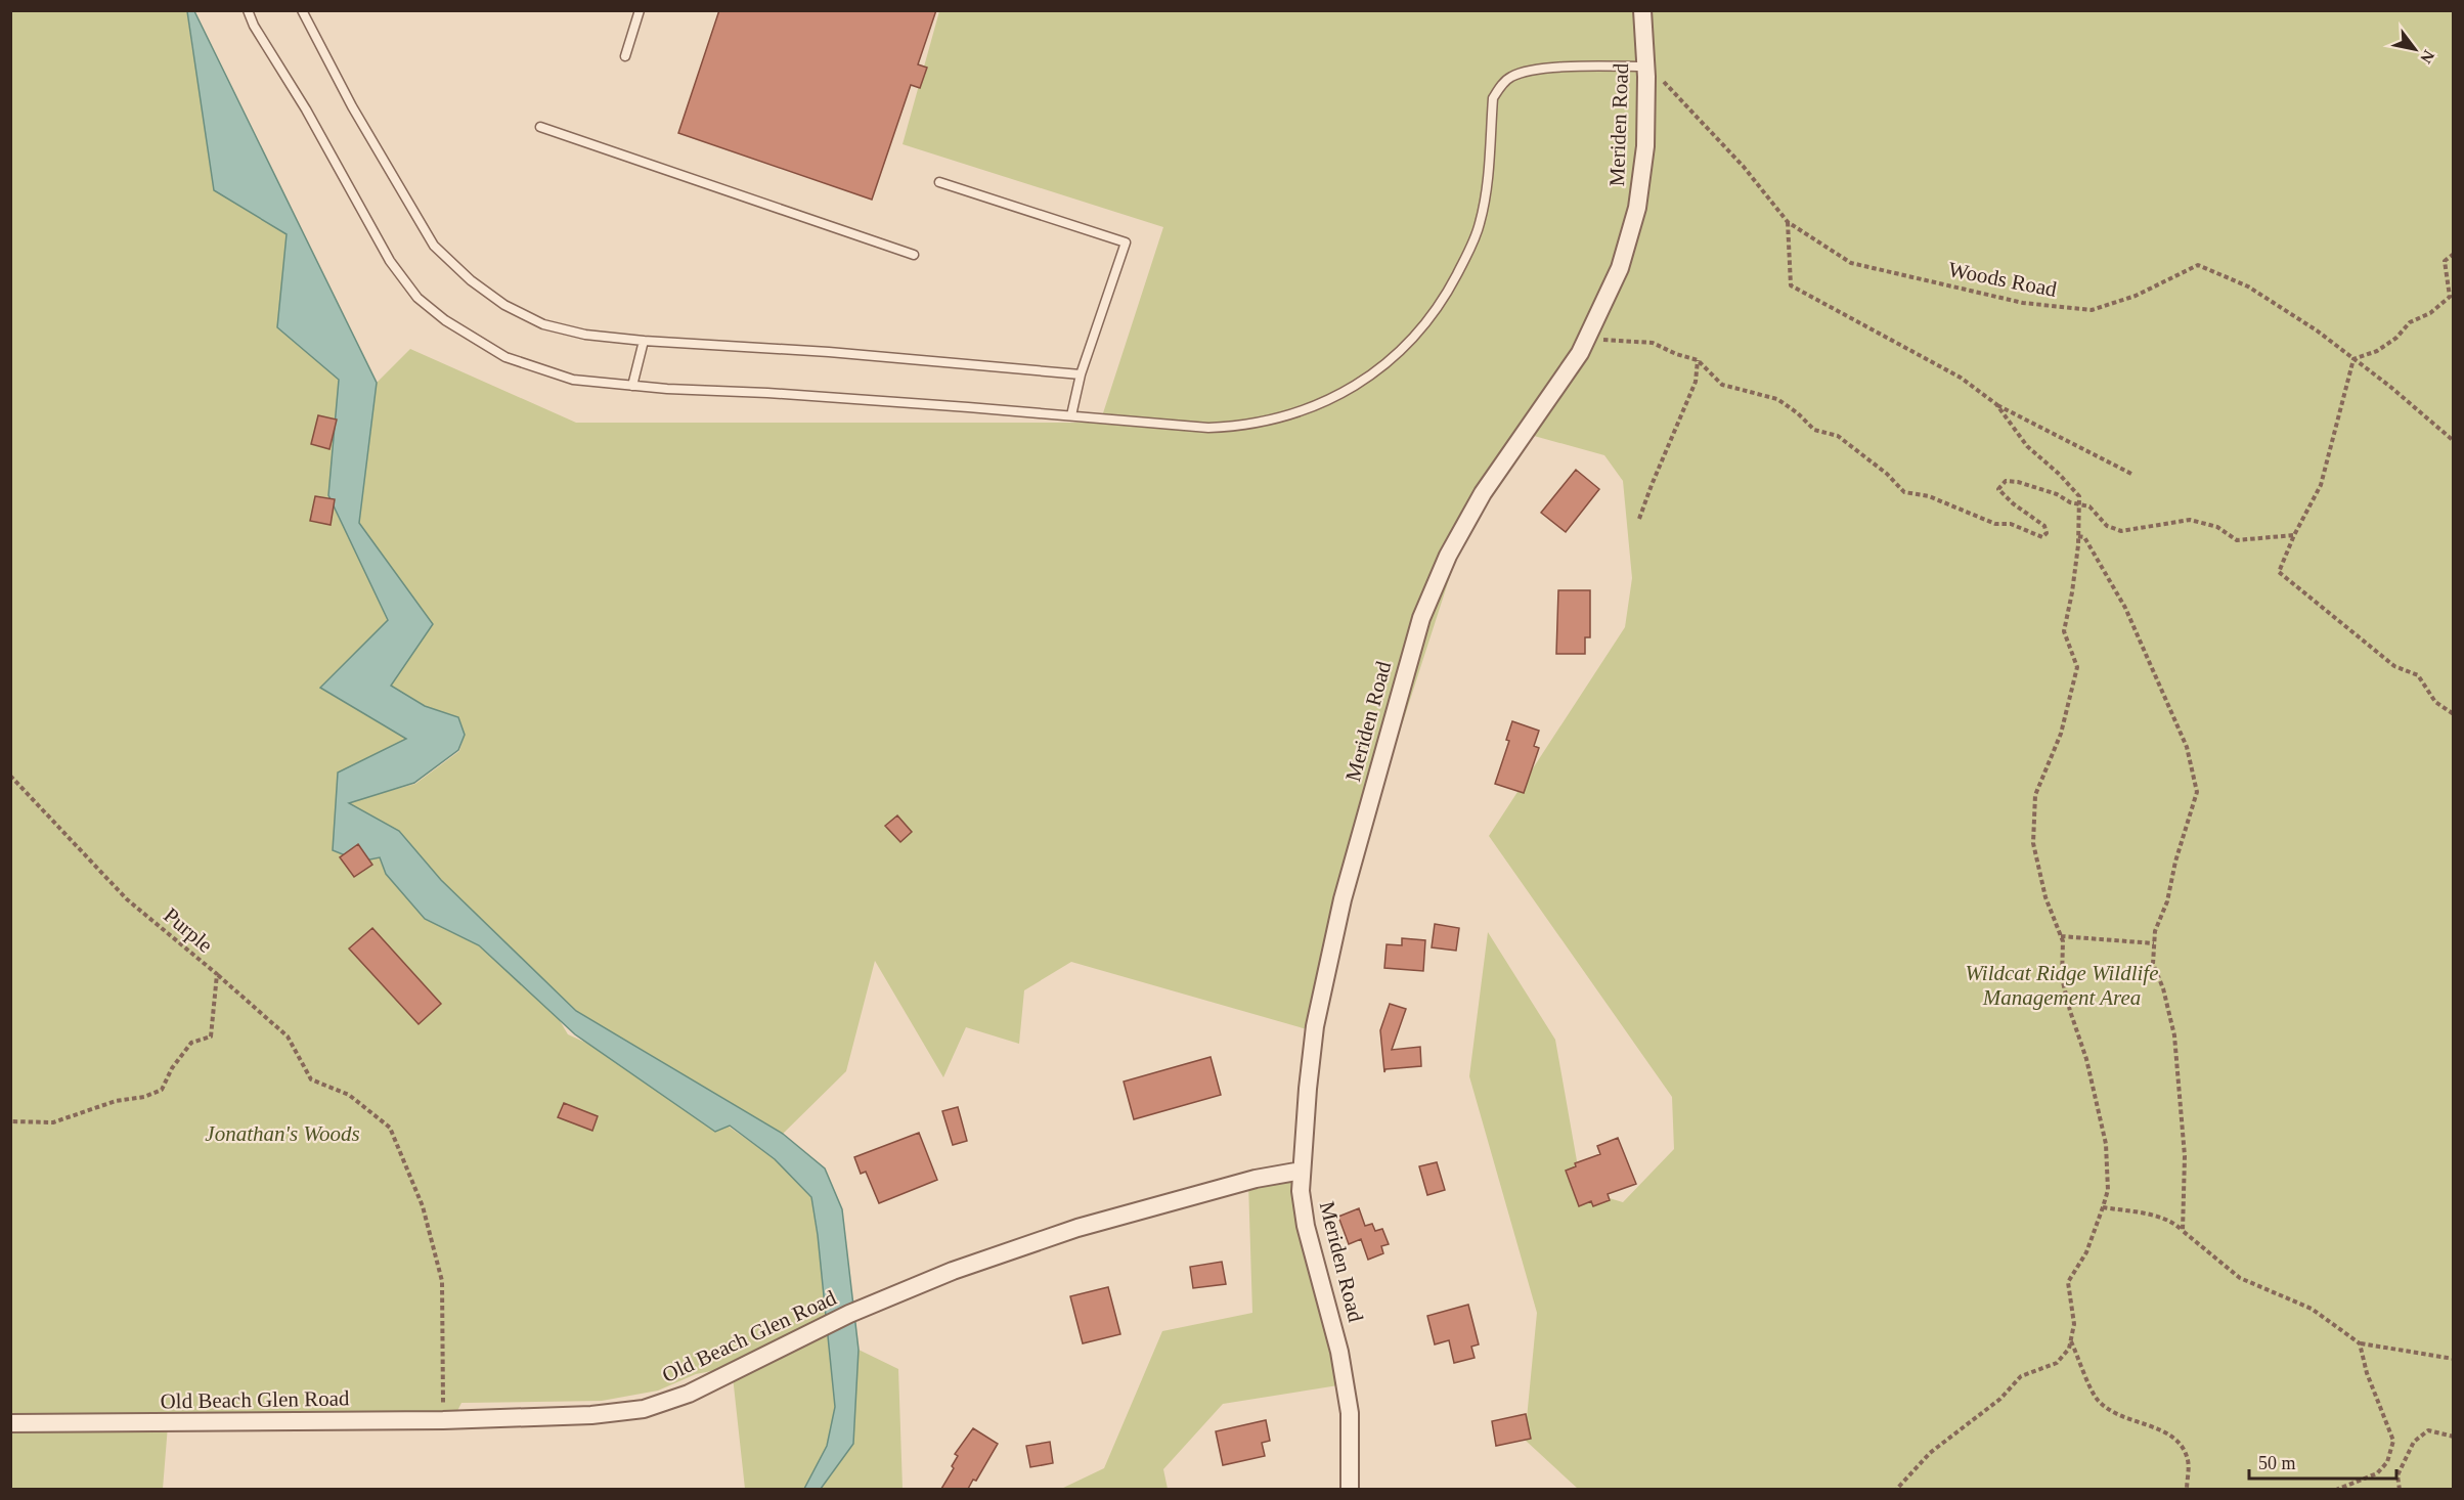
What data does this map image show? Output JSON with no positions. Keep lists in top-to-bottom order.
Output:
{
  "streets": {
    "street": ["Meriden Road", "Old Beach Glen Road"],
    "path": ["Woods Road", "Purple"]
  },
  "crossings": [
    ["Meriden Road", "Woods Road"],
    ["Meriden Road", "Old Beach Glen Road"]
  ],
  "parks": ["Wildcat Ridge Wildlife Management Area", "Jonathan's Woods"],
  "scale_bar": "50 m",
  "north": "bottom right"
}
